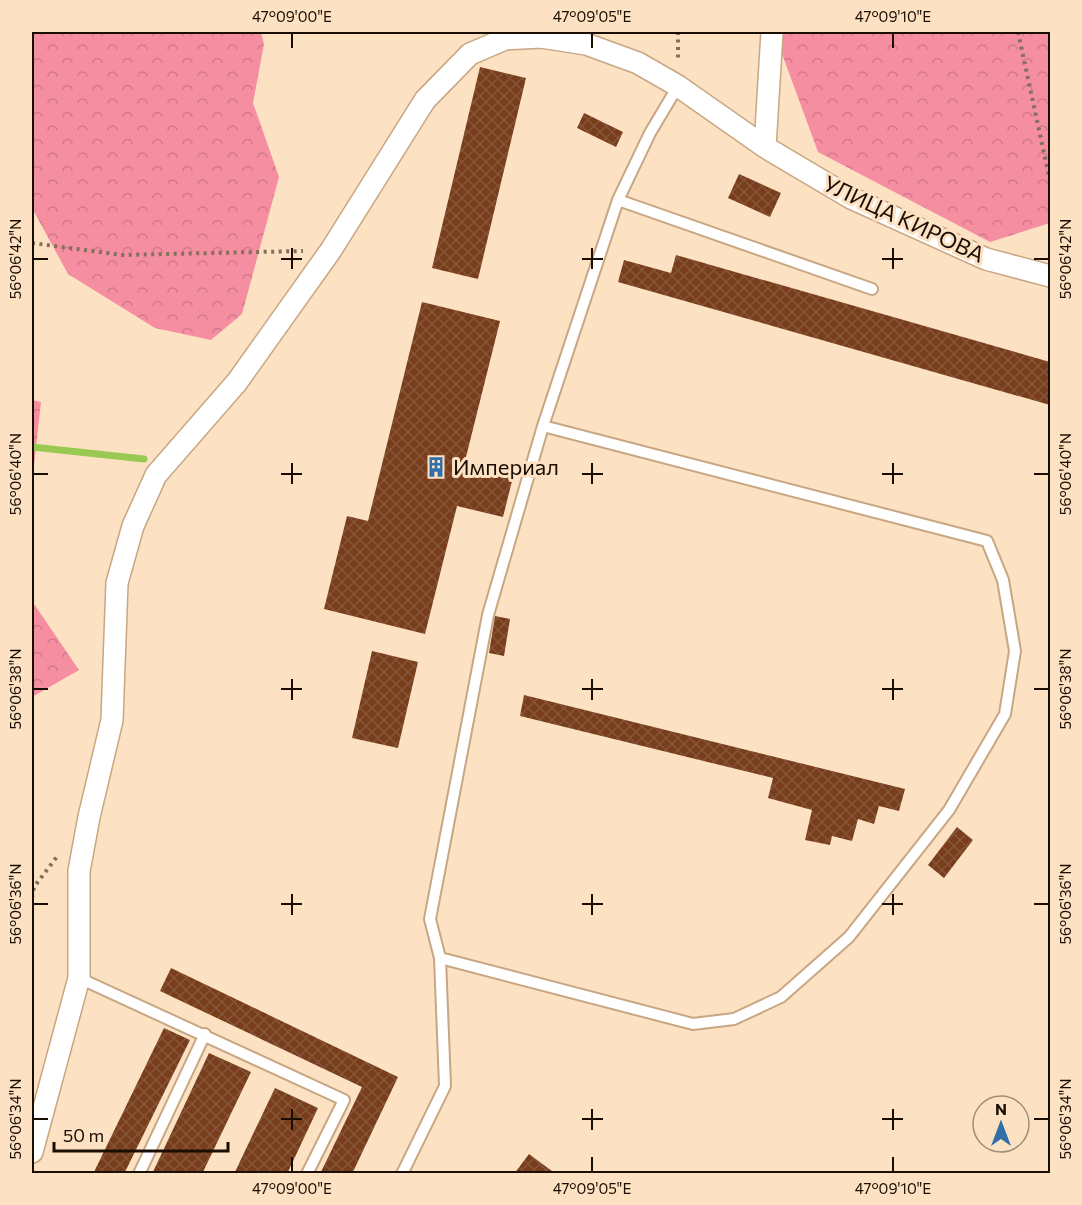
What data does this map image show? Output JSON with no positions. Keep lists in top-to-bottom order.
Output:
{
  "streets": {
    "street": ["УЛИЦА КИРОВА"]
  },
  "places": {
    "building": ["Империал"]
  },
  "scale_bar": "50 m",
  "north": "top",
  "coordinates": [
    "47°09'00\"E",
    "47°09'05\"E",
    "47°09'10\"E",
    "56°06'42\"N",
    "56°06'40\"N",
    "56°06'38\"N",
    "56°06'36\"N",
    "56°06'34\"N"
  ]
}
